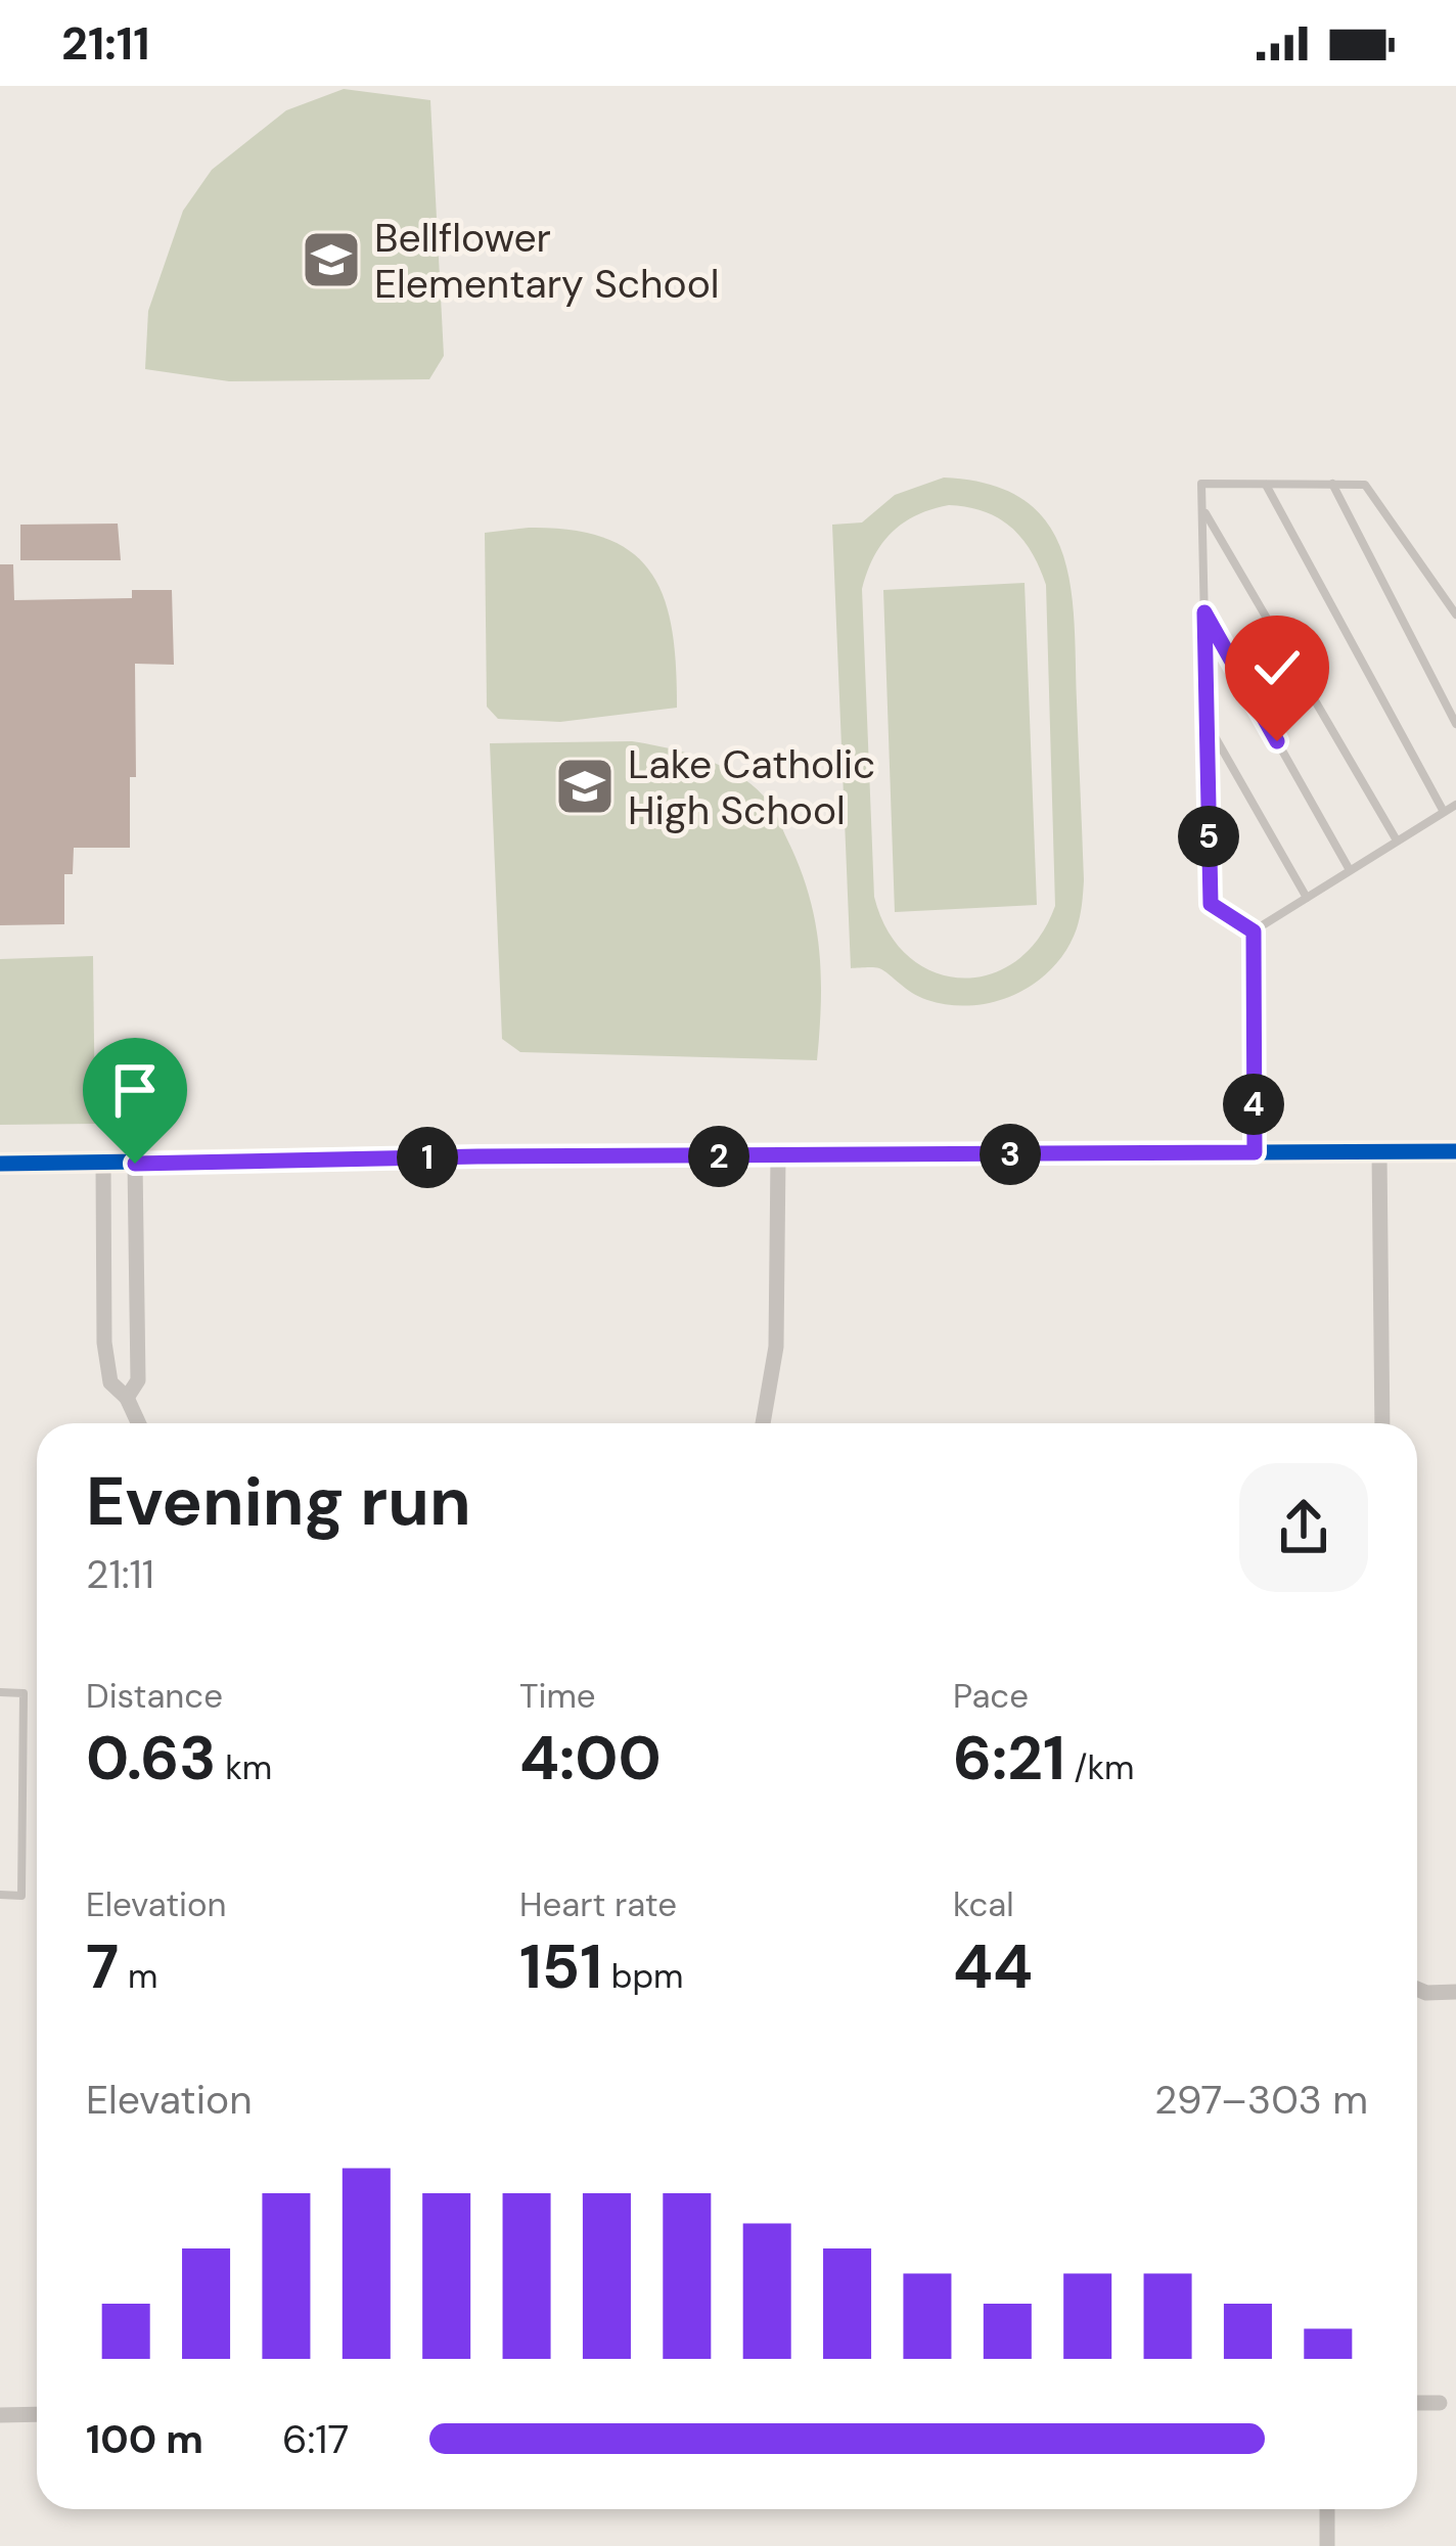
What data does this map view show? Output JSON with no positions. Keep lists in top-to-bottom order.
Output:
{
  "places": {
    "school or university": ["Bellflower Elementary School", "Lake Catholic High School"]
  },
  "page": {
    "status": "21:11",
    "pins": [
      "5",
      "4",
      "3",
      "2",
      "1"
    ],
    "heading": ["Evening run", "21:11"],
    "stats": [
      ["Distance", "0.63 km"],
      ["Time", "4:00"],
      ["Pace", "6:21 /km"],
      ["Elevation", "7 m"],
      ["Heart rate", "151 bpm"],
      ["kcal", "44"]
    ],
    "chart": ["Elevation", "297–303 m"],
    "list": [
      {
        "name": "100 m",
        "note": "6:17"
      }
    ]
  }
}
